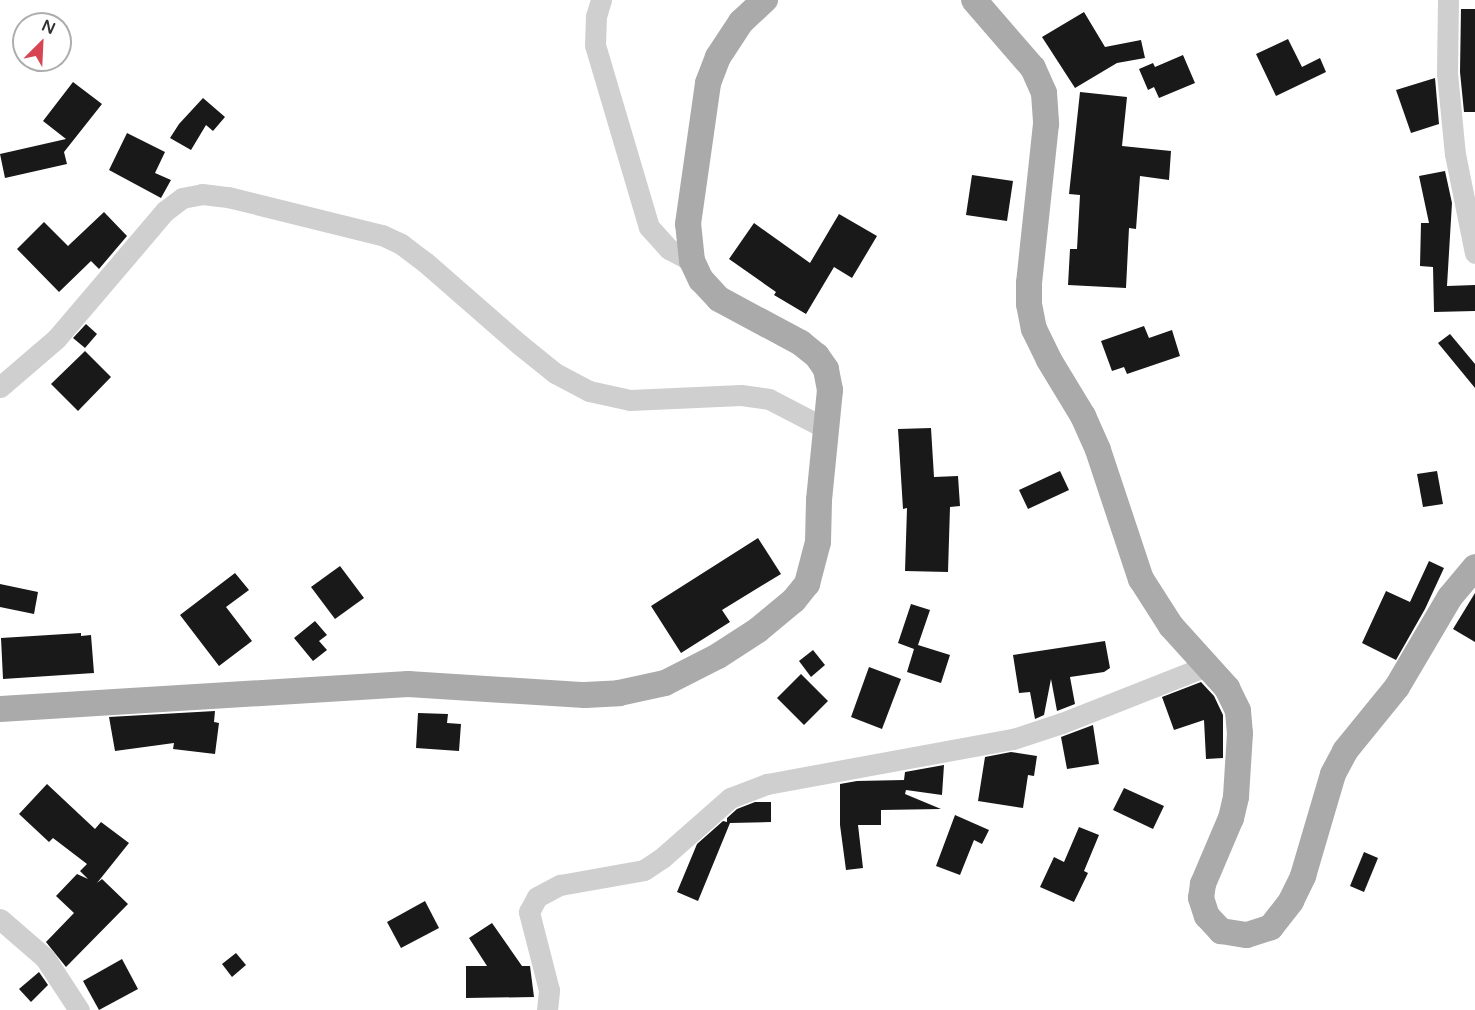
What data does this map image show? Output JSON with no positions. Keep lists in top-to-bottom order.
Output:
{
  "north": "top right"
}
